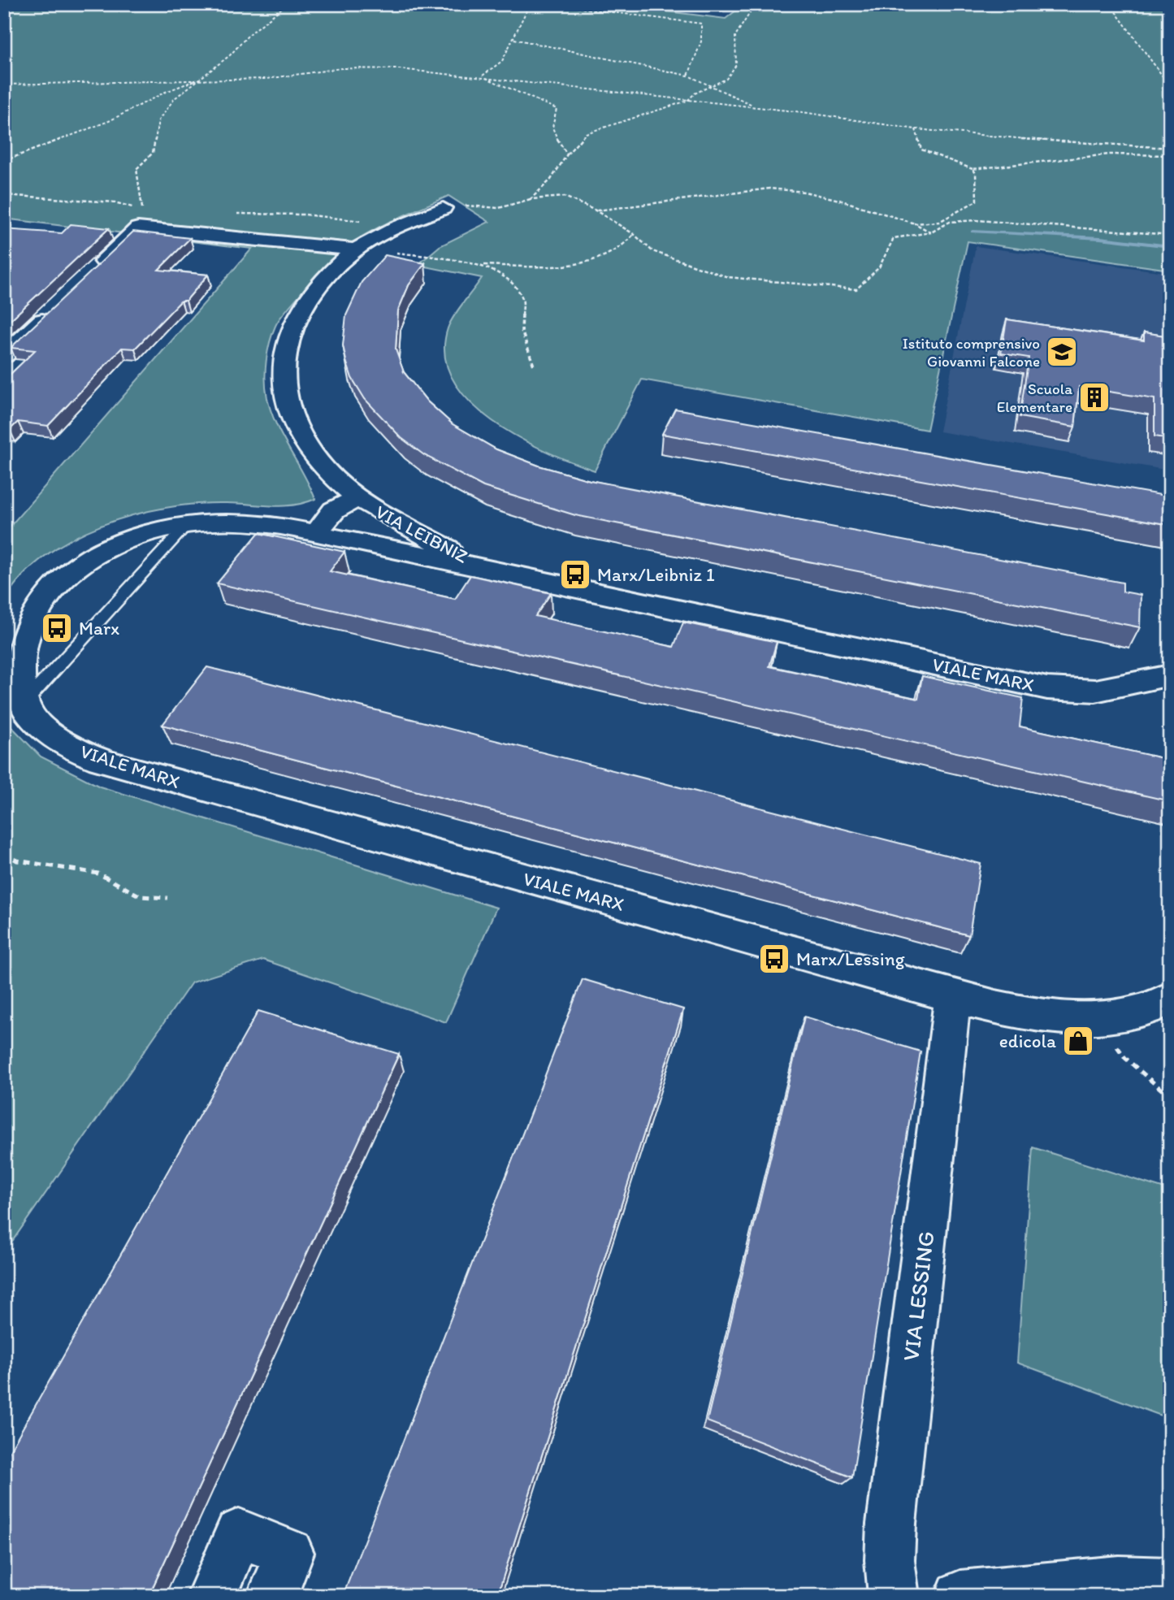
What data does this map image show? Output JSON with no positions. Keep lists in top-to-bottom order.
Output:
{
  "streets": {
    "street": ["VIA LEIBNIZ", "VIALE MARX", "VIA LESSING"]
  },
  "crossings": [
    ["VIA LEIBNIZ", "VIALE MARX"],
    ["VIALE MARX", "VIA LESSING"]
  ],
  "places": {
    "school or university": ["Istituto comprensivo Giovanni Falcone"],
    "building": ["Scuola Elementare"],
    "bus stop": ["Marx/Leibniz 1", "Marx", "Marx/Lessing"],
    "shop": ["edicola"]
  }
}
